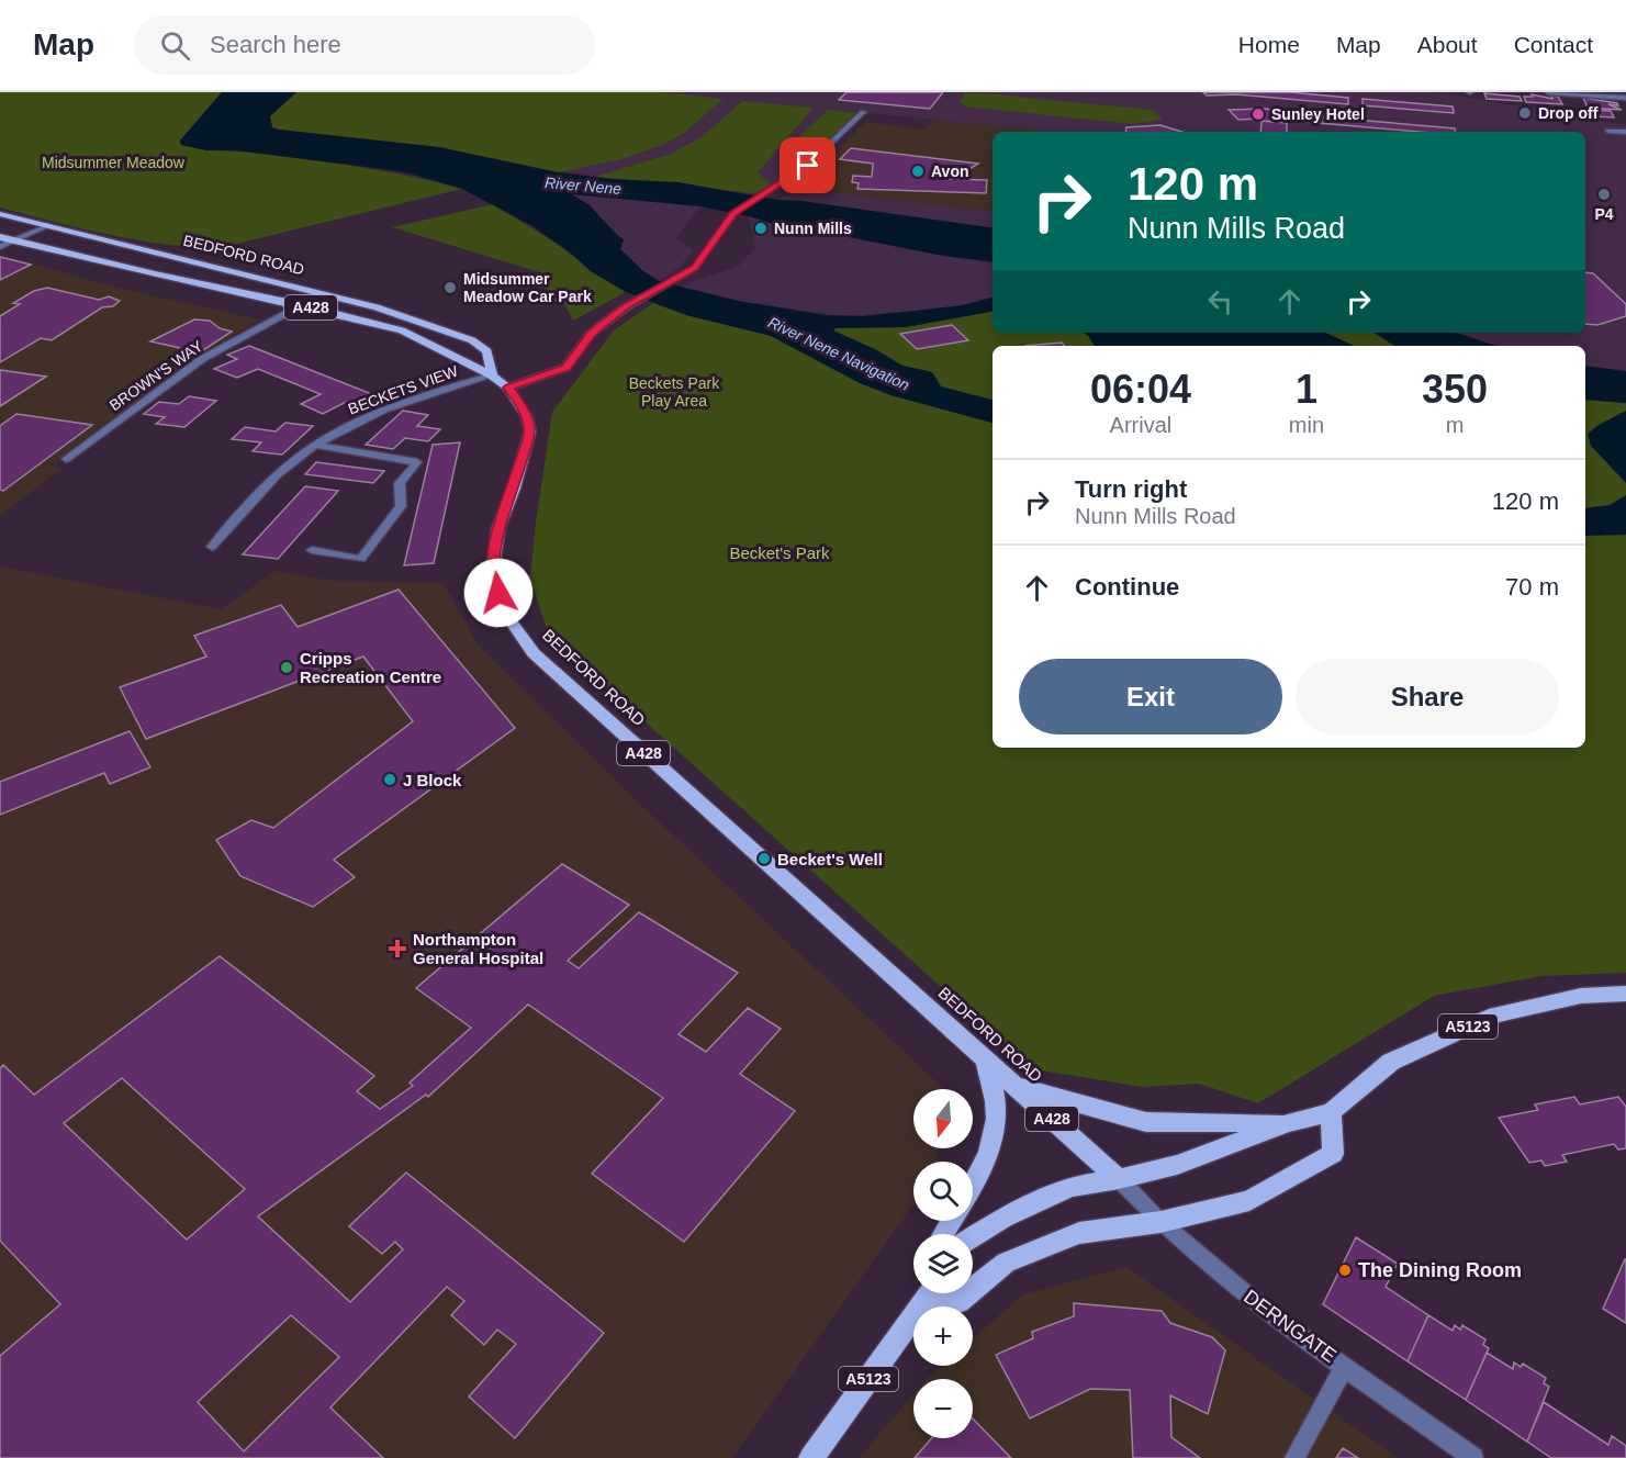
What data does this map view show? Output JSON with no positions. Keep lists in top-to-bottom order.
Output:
{
  "streets": {
    "main road": ["BEDFORD ROAD", "A428", "A5123"],
    "street": ["BROWN'S WAY", "BECKETS VIEW", "DERNGATE"]
  },
  "crossings": [
    ["BEDFORD ROAD", "BROWN'S WAY"],
    ["BEDFORD ROAD", "BECKETS VIEW"],
    ["BEDFORD ROAD", "A5123"],
    ["BEDFORD ROAD", "DERNGATE"],
    ["A5123", "DERNGATE"]
  ],
  "water": ["River Nene", "River Nene Navigation"],
  "parks": ["Midsummer Meadow", "Beckets Park Play Area", "Becket's Park"],
  "places": {
    "other": [
      "Drop off",
      "Sunley Hotel",
      "Avon",
      "P4",
      "Nunn Mills",
      "Midsummer Meadow Car Park",
      "Cripps Recreation Centre",
      "J Block",
      "Becket's Well",
      "The Dining Room"
    ],
    "health": ["Northampton General Hospital"]
  },
  "north": "bottom",
  "page": {
    "header": "Map",
    "search": "Search here",
    "nav": [
      "Home",
      "Map",
      "About",
      "Contact"
    ],
    "turn": ["120 m", "Nunn Mills Road"],
    "eta": [
      "06:04",
      "Arrival",
      "1",
      "min",
      "350",
      "m"
    ],
    "list": [
      {
        "name": "Turn right",
        "note": "Nunn Mills Road",
        "value": "120 m"
      },
      {
        "name": "Continue",
        "value": "70 m"
      }
    ],
    "buttons": ["Exit", "Share"],
    "map_buttons": ["+", "−"]
  }
}
